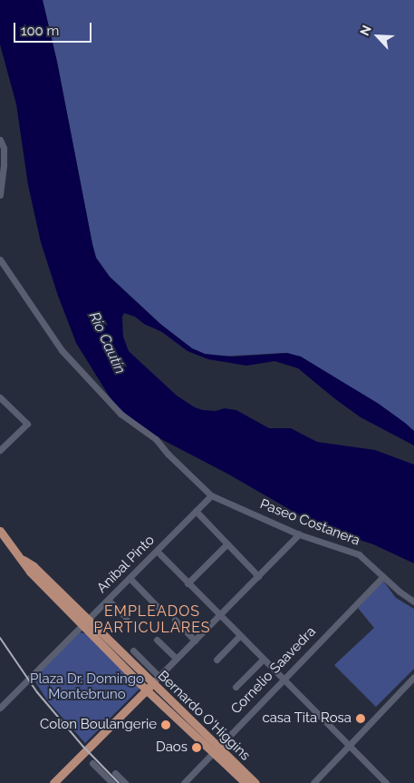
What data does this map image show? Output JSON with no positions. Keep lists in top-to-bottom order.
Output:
{
  "streets": {
    "main road": ["Bernardo O'Higgins"],
    "street": ["Paseo Costanera", "Aníbal Pinto", "Cornelio Saavedra"]
  },
  "crossings": [
    ["Paseo Costanera", "Aníbal Pinto"],
    ["Paseo Costanera", "Cornelio Saavedra"],
    ["Aníbal Pinto", "Bernardo O'Higgins"],
    ["Cornelio Saavedra", "Bernardo O'Higgins"]
  ],
  "districts": ["EMPLEADOS PARTICULARES"],
  "water": ["Río Cautín"],
  "parks": ["Plaza Dr. Domingo Montebruno"],
  "places": ["casa Tita Rosa", "Colon Boulangerie", "Daos"],
  "scale_bar": "100 m",
  "north": "top left"
}
